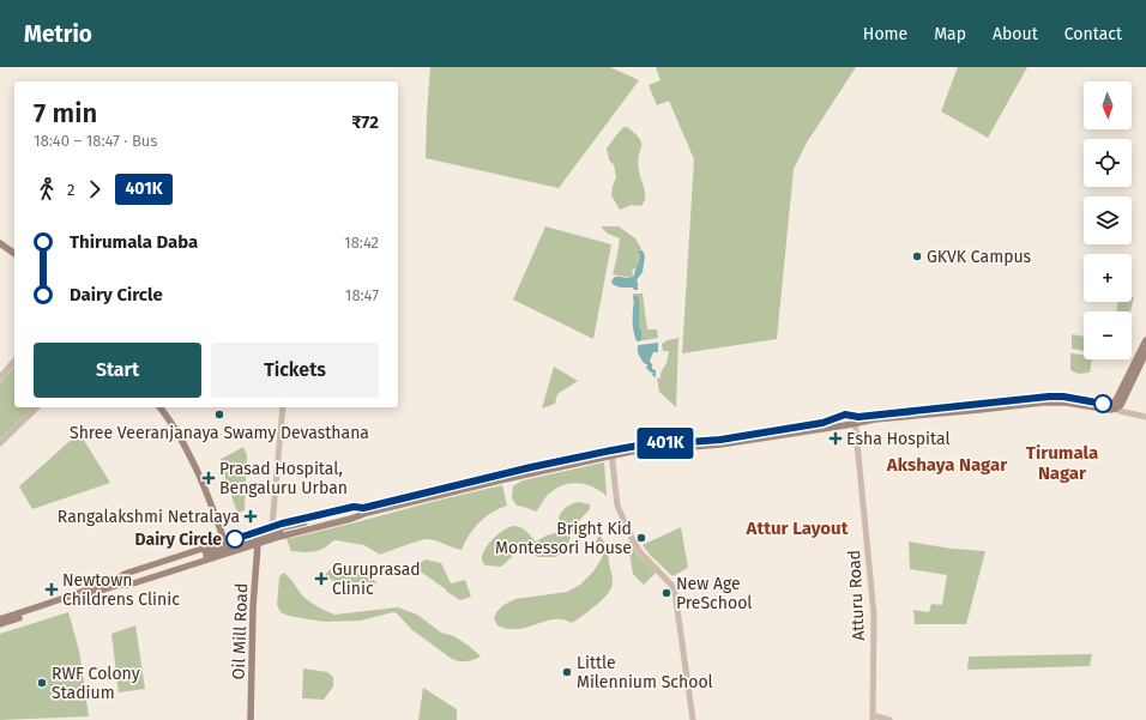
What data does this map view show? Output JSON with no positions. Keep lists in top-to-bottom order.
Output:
{
  "streets": {
    "main road": ["Oil Mill Road"],
    "street": ["Atturu Road"]
  },
  "districts": ["Tirumala Nagar", "Akshaya Nagar", "Attur Layout"],
  "places": {
    "other": [
      "GKVK Campus",
      "Shree Veeranjanaya Swamy Devasthana",
      "Bright Kid Montessori House",
      "Dairy Circle",
      "New Age PreSchool",
      "Little Milennium School",
      "RWF Colony Stadium"
    ],
    "health": [
      "Esha Hospital",
      "Prasad Hospital, Bengaluru Urban",
      "Rangalakshmi Netralaya",
      "Guruprasad Clinic",
      "Newtown Childrens Clinic"
    ]
  },
  "lines": ["bus line 401K"],
  "north": "bottom",
  "page": {
    "header": "Metrio",
    "nav": [
      "Home",
      "Map",
      "About",
      "Contact"
    ],
    "on_map": "401K",
    "map_buttons": ["+", "−"],
    "heading": ["7 min", "18:40 – 18:47 · Bus", "₹72"],
    "legs": ["2", "401K"],
    "list": [
      {
        "name": "Thirumala Daba",
        "value": "18:42"
      },
      {
        "name": "Dairy Circle",
        "value": "18:47"
      }
    ],
    "buttons": ["Start", "Tickets"]
  }
}
